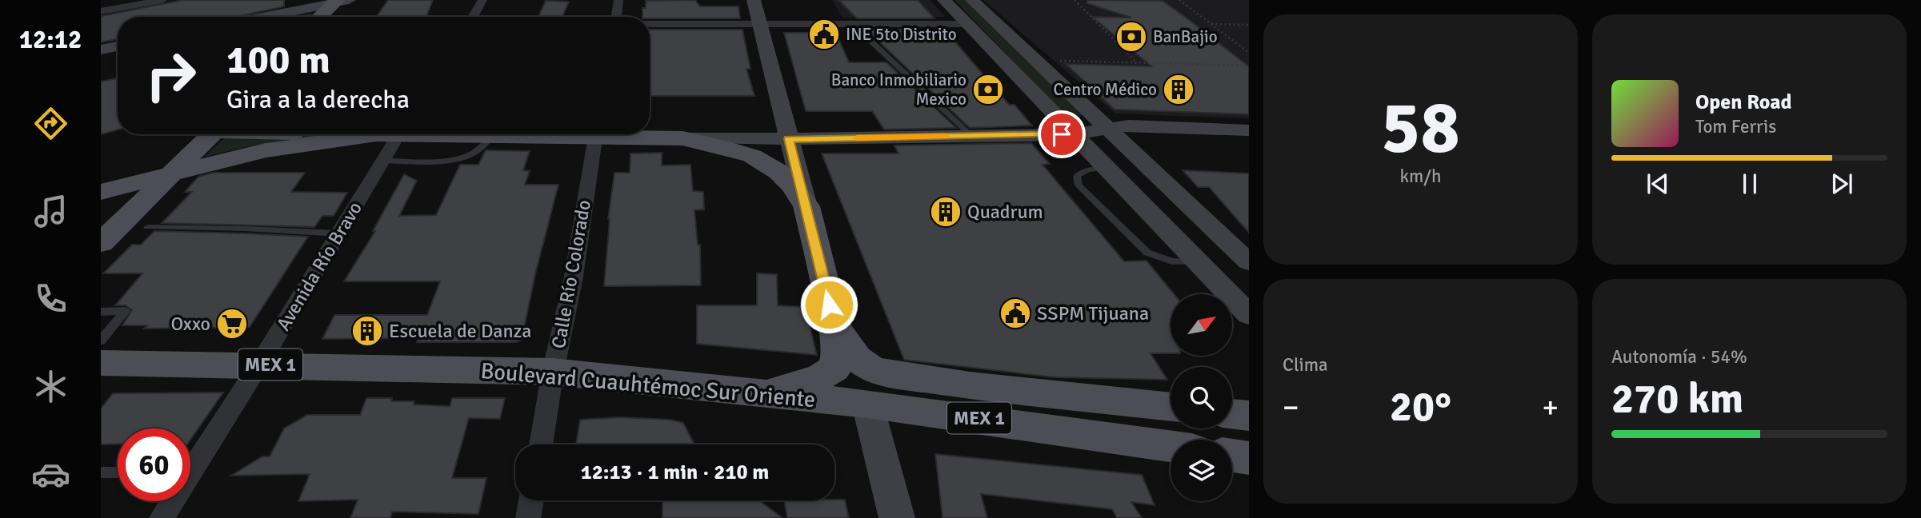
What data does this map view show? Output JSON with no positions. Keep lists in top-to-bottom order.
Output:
{
  "streets": {
    "main road": ["MEX 1", "Boulevard Cuauhtémoc Sur Oriente"],
    "street": ["Avenida Río Bravo", "Calle Río Colorado"]
  },
  "crossings": [
    ["Avenida Río Bravo", "Boulevard Cuauhtémoc Sur Oriente"],
    ["Calle Río Colorado", "Boulevard Cuauhtémoc Sur Oriente"]
  ],
  "places": {
    "public building": ["INE 5to Distrito", "SSPM Tijuana"],
    "bank": ["BanBajio", "Banco Inmobiliario Mexico"],
    "building": ["Centro Médico", "Quadrum", "Escuela de Danza"],
    "supermarket": ["Oxxo"]
  },
  "north": "top right",
  "page": {
    "tabs": "12:12",
    "tile": [
      ["58", "km/h"],
      "Clima",
      ["Autonomía · 54%", "270 km"]
    ],
    "turn": ["100 m", "Gira a la derecha"],
    "song": ["Open Road", "Tom Ferris"],
    "heat": ["−", "20°", "+"],
    "limit": "60",
    "trip": "12:13 · 1 min · 210 m"
  }
}
